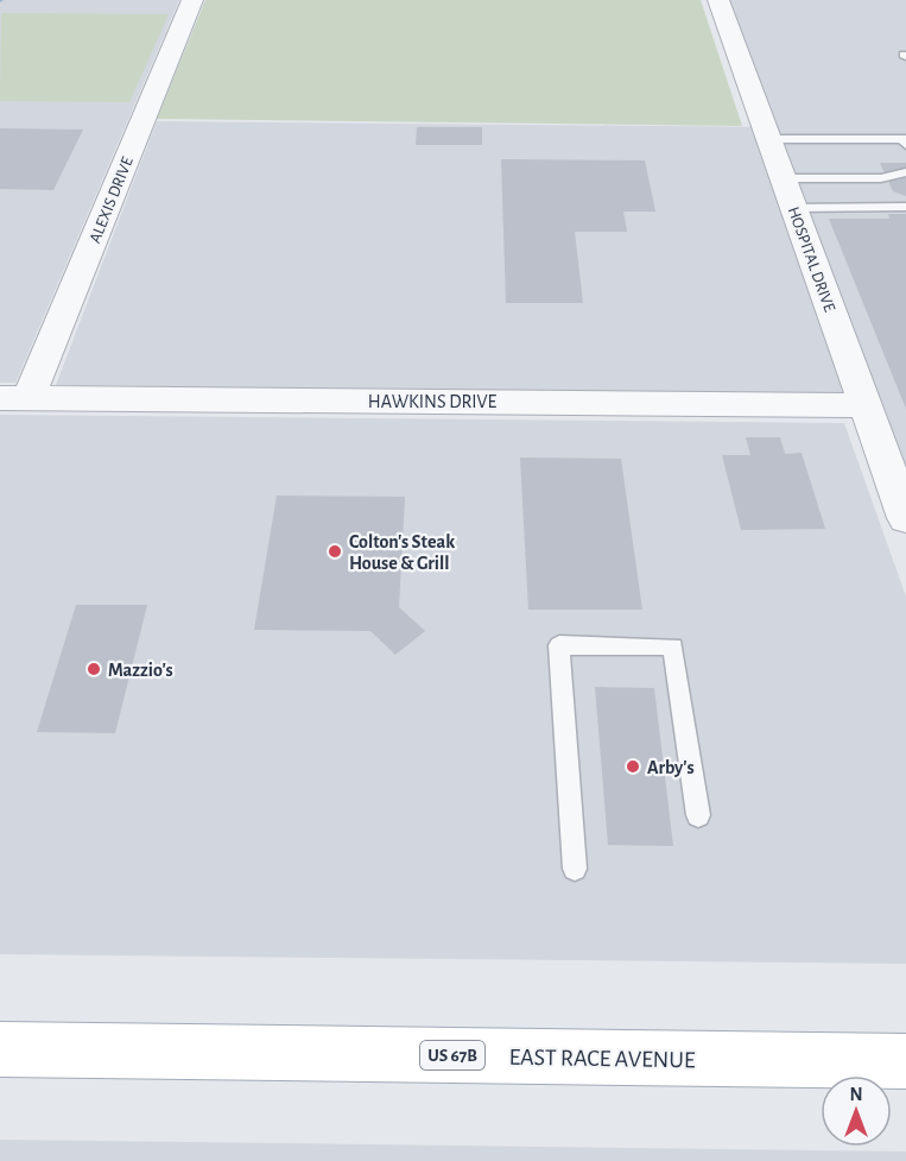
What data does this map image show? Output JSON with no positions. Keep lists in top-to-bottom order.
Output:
{
  "streets": {
    "main road": ["US 67B", "EAST RACE AVENUE"],
    "street": ["ALEXIS DRIVE", "HOSPITAL DRIVE", "HAWKINS DRIVE"]
  },
  "crossings": [
    ["ALEXIS DRIVE", "HAWKINS DRIVE"],
    ["HOSPITAL DRIVE", "HAWKINS DRIVE"]
  ],
  "places": ["Colton's Steak House & Grill", "Mazzio's", "Arby's"],
  "north": "top"
}
